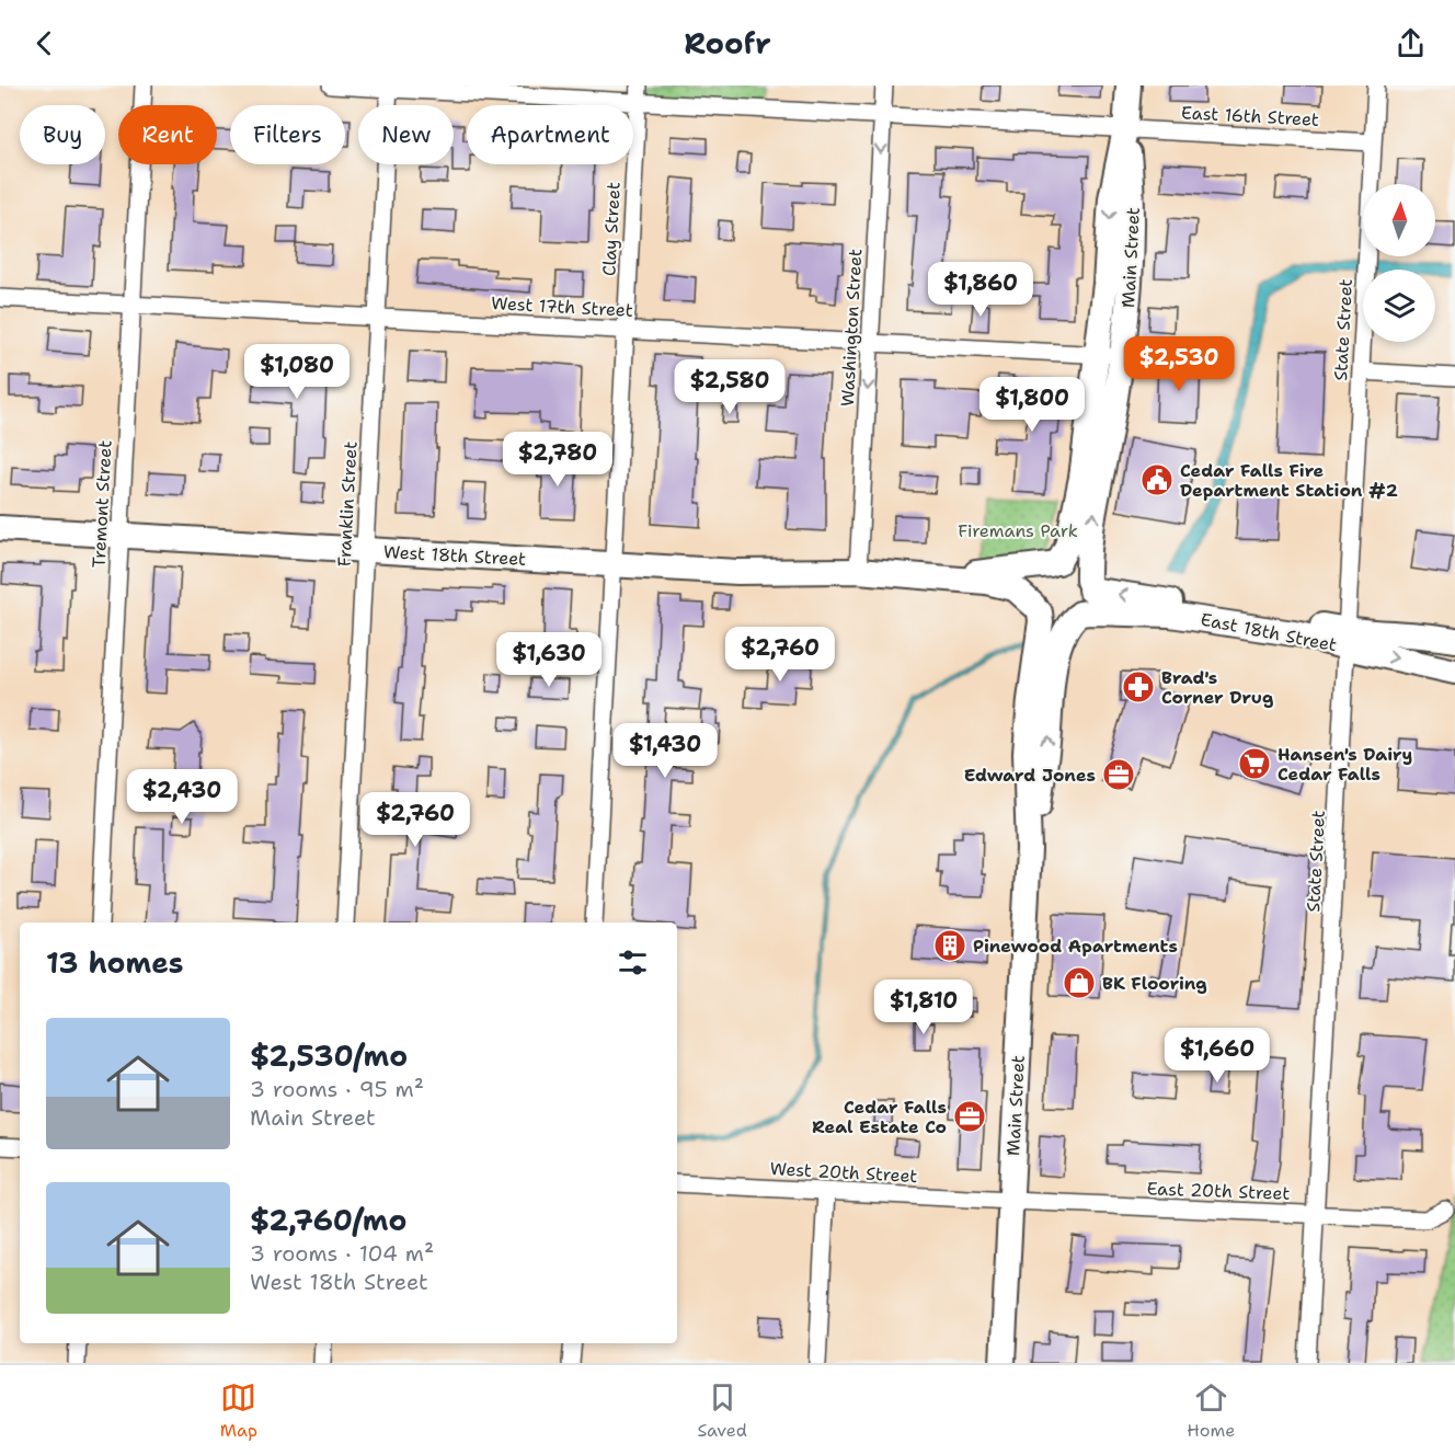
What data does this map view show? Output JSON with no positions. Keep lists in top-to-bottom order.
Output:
{
  "streets": {
    "main road": ["Main Street", "West 18th Street", "East 18th Street"],
    "street": [
      "East 16th Street",
      "Clay Street",
      "West 17th Street",
      "Washington Street",
      "State Street",
      "Tremont Street",
      "Franklin Street",
      "West 20th Street",
      "East 20th Street"
    ]
  },
  "crossings": [
    ["East 16th Street", "Clay Street"],
    ["East 16th Street", "Main Street"],
    ["East 16th Street", "Washington Street"],
    ["East 16th Street", "State Street"],
    ["East 16th Street", "Franklin Street"],
    ["Clay Street", "West 17th Street"],
    ["Clay Street", "West 18th Street"],
    ["Main Street", "West 17th Street"],
    ["Main Street", "West 18th Street"],
    ["Main Street", "East 18th Street"],
    ["Main Street", "West 20th Street"],
    ["Main Street", "East 20th Street"],
    ["West 17th Street", "Washington Street"],
    ["West 17th Street", "Tremont Street"],
    ["West 17th Street", "Franklin Street"],
    ["Washington Street", "West 18th Street"],
    ["State Street", "East 18th Street"],
    ["State Street", "East 20th Street"],
    ["Tremont Street", "West 18th Street"],
    ["Franklin Street", "West 18th Street"],
    ["West 18th Street", "East 18th Street"],
    ["West 20th Street", "East 20th Street"]
  ],
  "one_way": ["Washington Street"],
  "parks": ["Firemans Park"],
  "places": {
    "public building": ["Cedar Falls Fire Department Station #2"],
    "pharmacy": ["Brad's Corner Drug"],
    "supermarket": ["Hansen's Dairy Cedar Falls"],
    "office": ["Edward Jones", "Cedar Falls Real Estate Co"],
    "building": ["Pinewood Apartments"],
    "shop": ["BK Flooring"]
  },
  "north": "top",
  "page": {
    "header": "Roofr",
    "chip": [
      "Buy",
      "Rent",
      "Filters",
      "New",
      "Apartment"
    ],
    "price": [
      "$1,860",
      "$2,530",
      "$1,080",
      "$2,580",
      "$1,800",
      "$2,780",
      "$2,760",
      "$1,630",
      "$1,430",
      "$2,430",
      "$2,760",
      "$1,810",
      "$1,660"
    ],
    "heading": "13 homes",
    "list": [
      {
        "name": "$2,530/mo",
        "note": "3 rooms · 95 m² · Main Street"
      },
      {
        "name": "$2,760/mo",
        "note": "3 rooms · 104 m² · West 18th Street"
      }
    ],
    "tabs": ["Map", "Saved", "Home"]
  }
}
